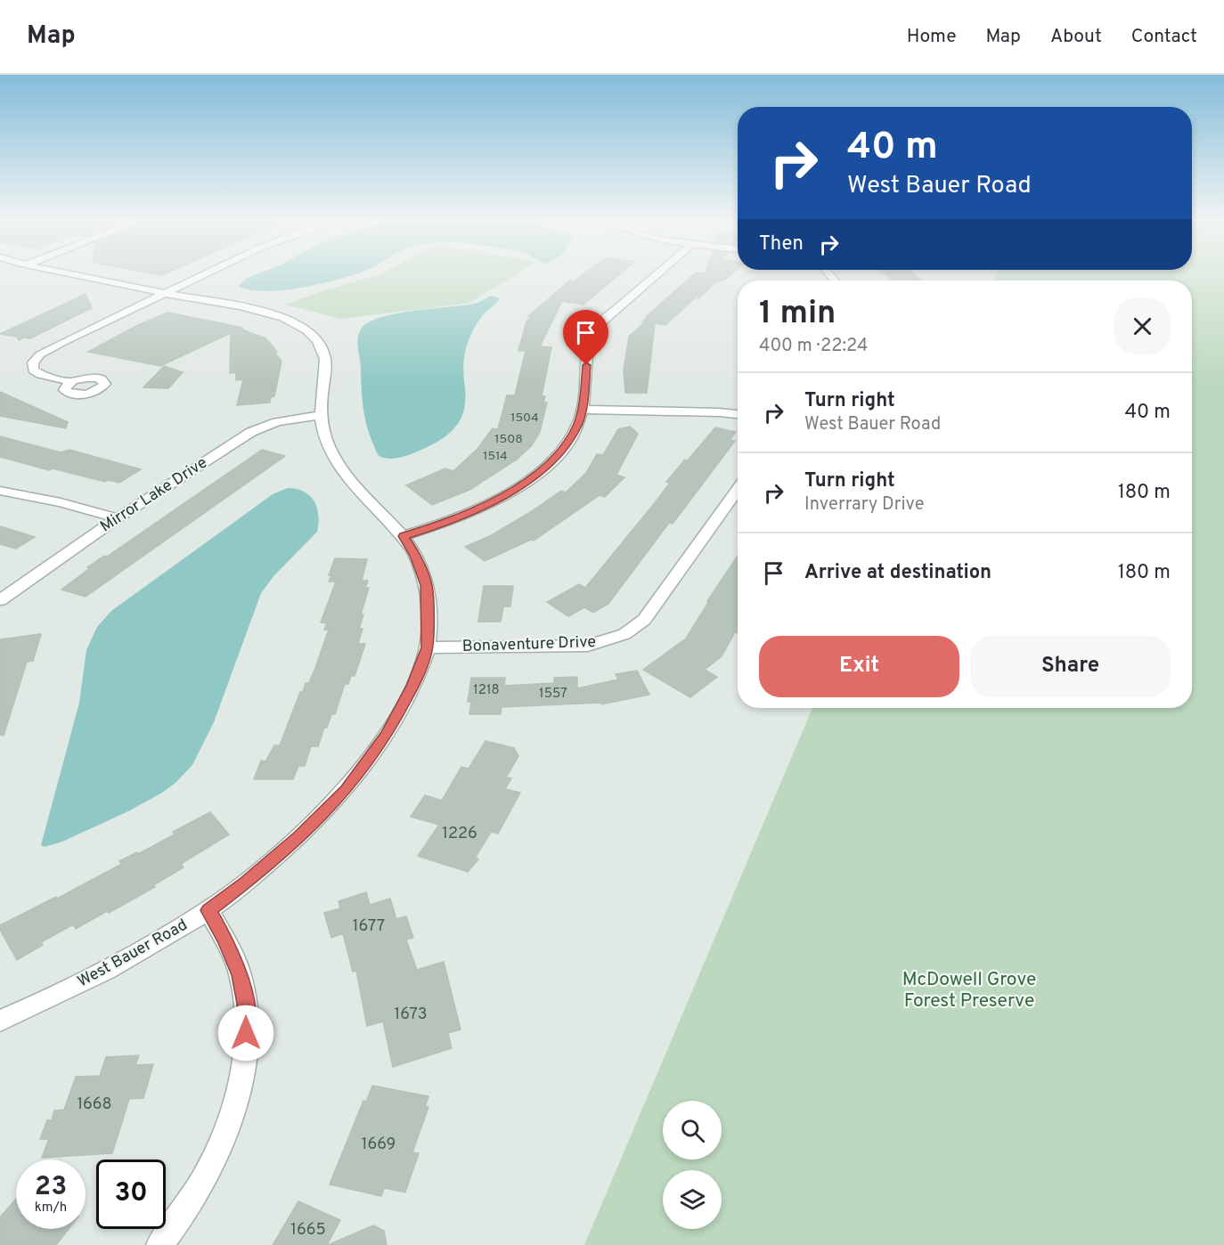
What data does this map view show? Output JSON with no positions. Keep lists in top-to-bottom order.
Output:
{
  "streets": {
    "street": ["Mirror Lake Drive", "Bonaventure Drive", "West Bauer Road"]
  },
  "crossings": [
    ["Mirror Lake Drive", "West Bauer Road"],
    ["Bonaventure Drive", "West Bauer Road"]
  ],
  "parks": ["McDowell Grove Forest Preserve"],
  "house_numbers": [
    "1504",
    "1508",
    "1514",
    "1218",
    "1557",
    "1226",
    "1677",
    "1673",
    "1668",
    "1669",
    "1665"
  ],
  "page": {
    "header": "Map",
    "nav": [
      "Home",
      "Map",
      "About",
      "Contact"
    ],
    "turn": ["40 m", "West Bauer Road"],
    "then": "Then",
    "heading": ["1 min", "400 m · 22:24"],
    "list": [
      {
        "name": "Turn right",
        "note": "West Bauer Road",
        "value": "40 m"
      },
      {
        "name": "Turn right",
        "note": "Inverrary Drive",
        "value": "180 m"
      },
      {
        "name": "Arrive at destination",
        "value": "180 m"
      }
    ],
    "buttons": ["Exit", "Share"],
    "speed": "23 km/h",
    "limit": "30"
  }
}
